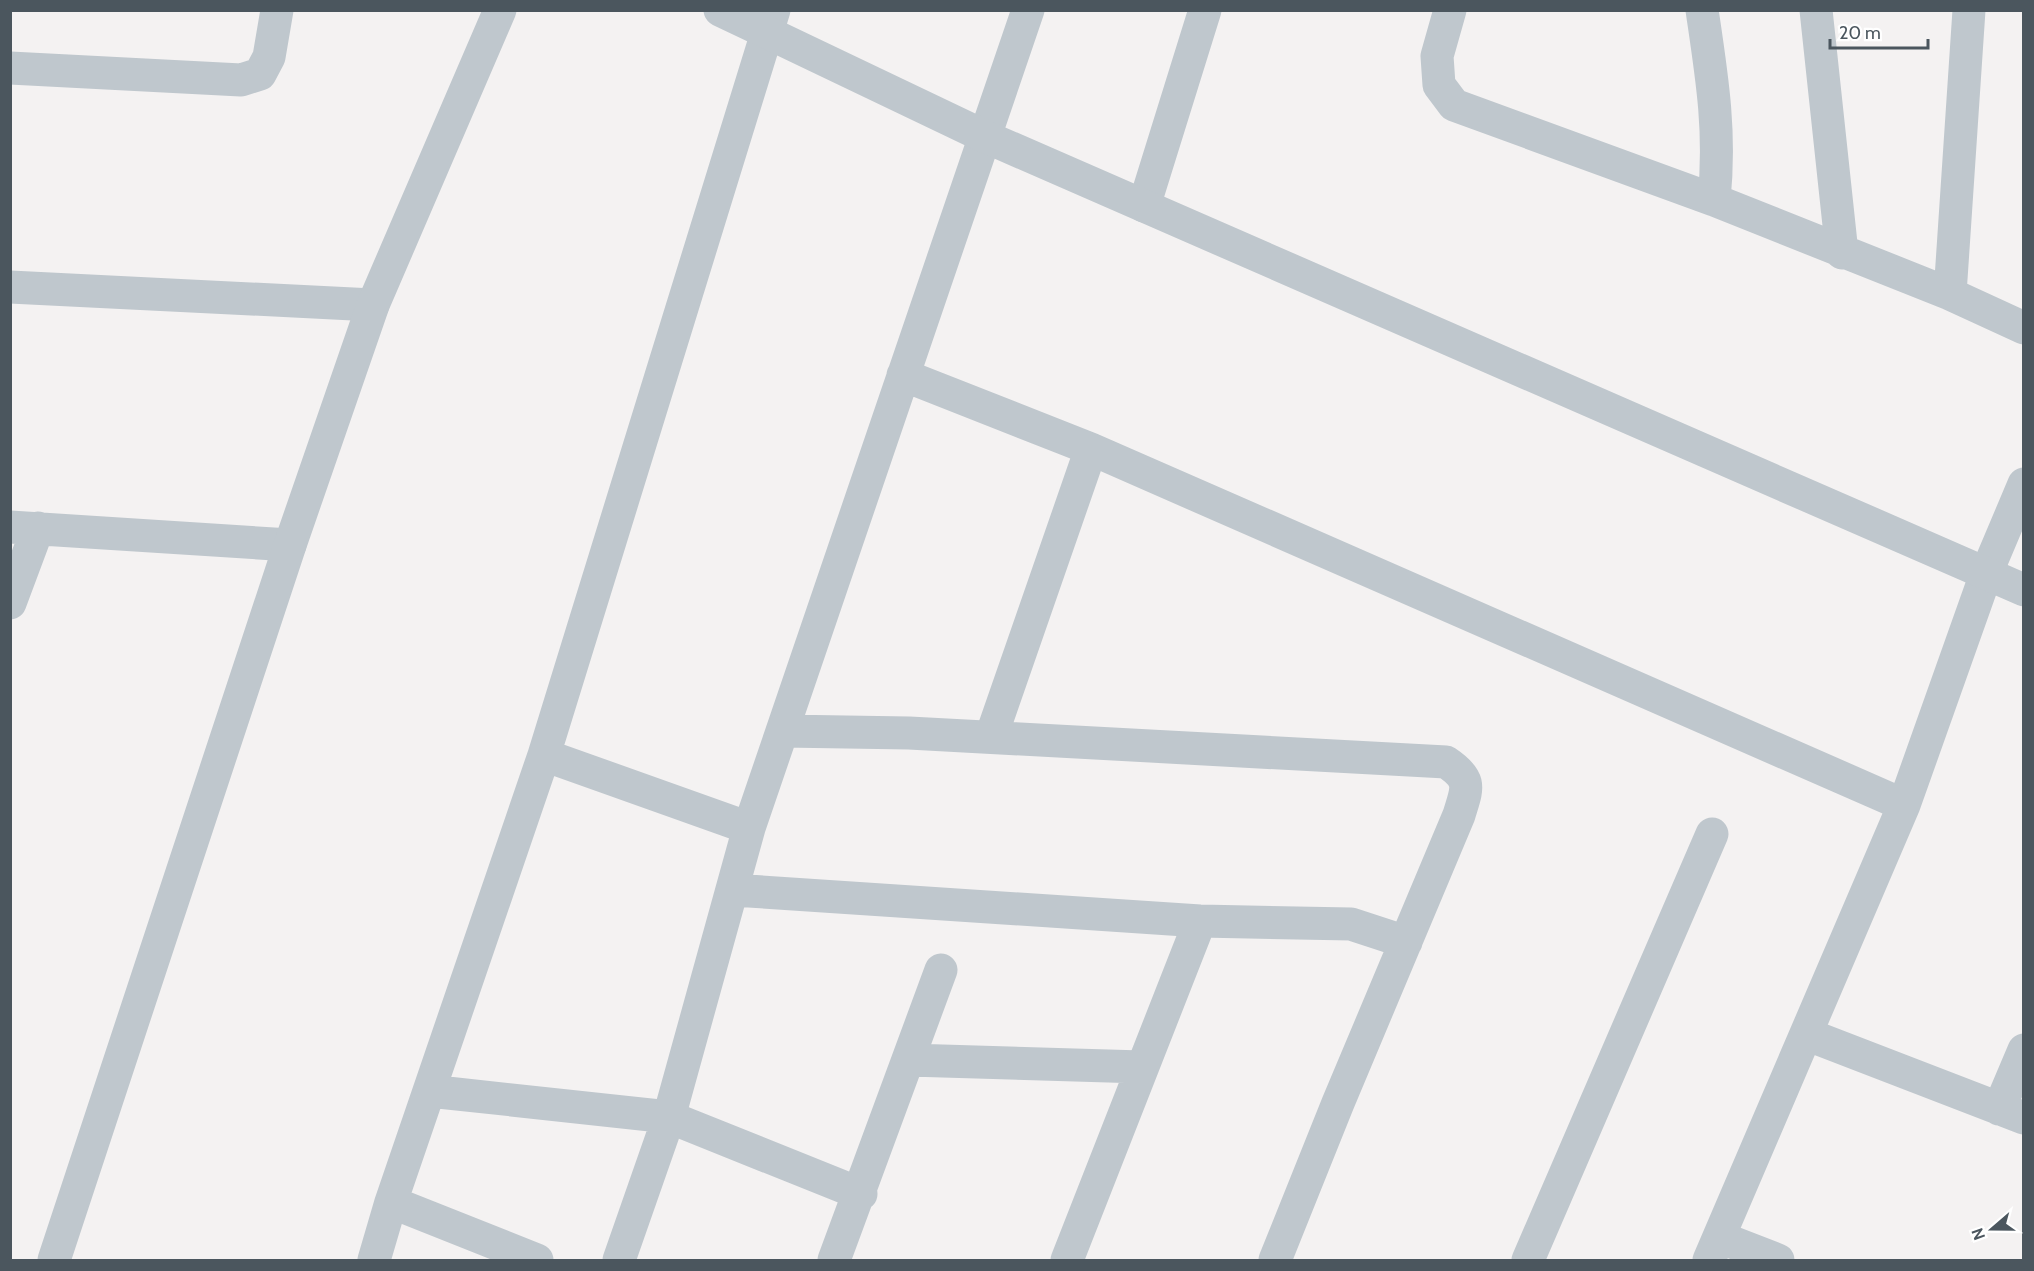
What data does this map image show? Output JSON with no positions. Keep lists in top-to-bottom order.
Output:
{
  "scale_bar": "20 m",
  "north": "left"
}
